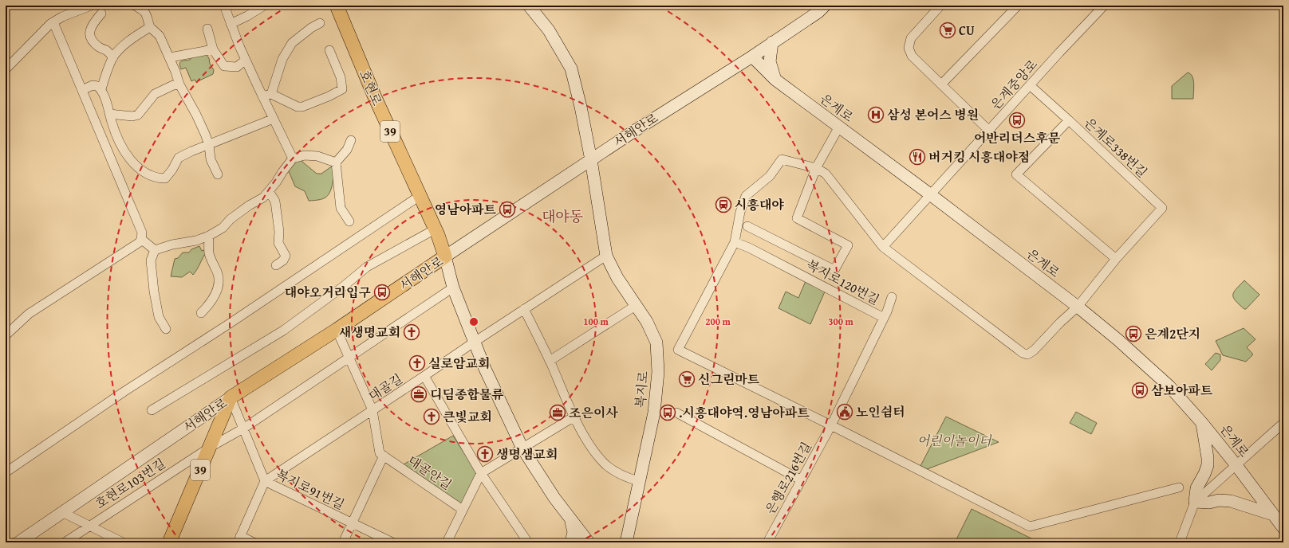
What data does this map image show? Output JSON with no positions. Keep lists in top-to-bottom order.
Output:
{
  "streets": {
    "main road": ["호현로", "서해안로", "39"],
    "street": [
      "은계중앙로",
      "은계로",
      "은계로338번길",
      "복지로120번길",
      "대골길",
      "복지로",
      "대골안길",
      "은행로216번길",
      "호현로103번길",
      "복지로91번길"
    ]
  },
  "crossings": [
    ["은계중앙로", "은계로"],
    ["은계중앙로", "은계로338번길"],
    ["호현로", "서해안로"],
    ["은계로", "서해안로"],
    ["은계로", "은계로338번길"],
    ["서해안로", "39"],
    ["서해안로", "복지로"],
    ["서해안로", "복지로91번길"],
    ["39", "호현로103번길"],
    ["39", "복지로91번길"],
    ["복지로120번길", "은행로216번길"],
    ["대골길", "복지로"],
    ["대골길", "복지로91번길"],
    ["호현로103번길", "복지로91번길"]
  ],
  "districts": ["대야동"],
  "parks": ["어린이놀이터"],
  "places": {
    "supermarket": ["CU", "신그린마트"],
    "hospital": ["삼성 본어스 병원"],
    "bus stop": [
      "어반리더스후문",
      "영남아파트",
      "대야오거리입구",
      "은계2단지",
      "삼보아파트",
      ".시흥대야역.영남아파트"
    ],
    "restaurant": ["버거킹 시흥대야점"],
    "station": ["시흥대야"],
    "church": [
      "새생명교회",
      "실로암교회",
      "큰빛교회",
      "생명샘교회"
    ],
    "office": ["디딤종합물류", "조은이사"],
    "public building": ["노인쉼터"]
  },
  "rings": ["100 m", "200 m", "300 m"]
}
